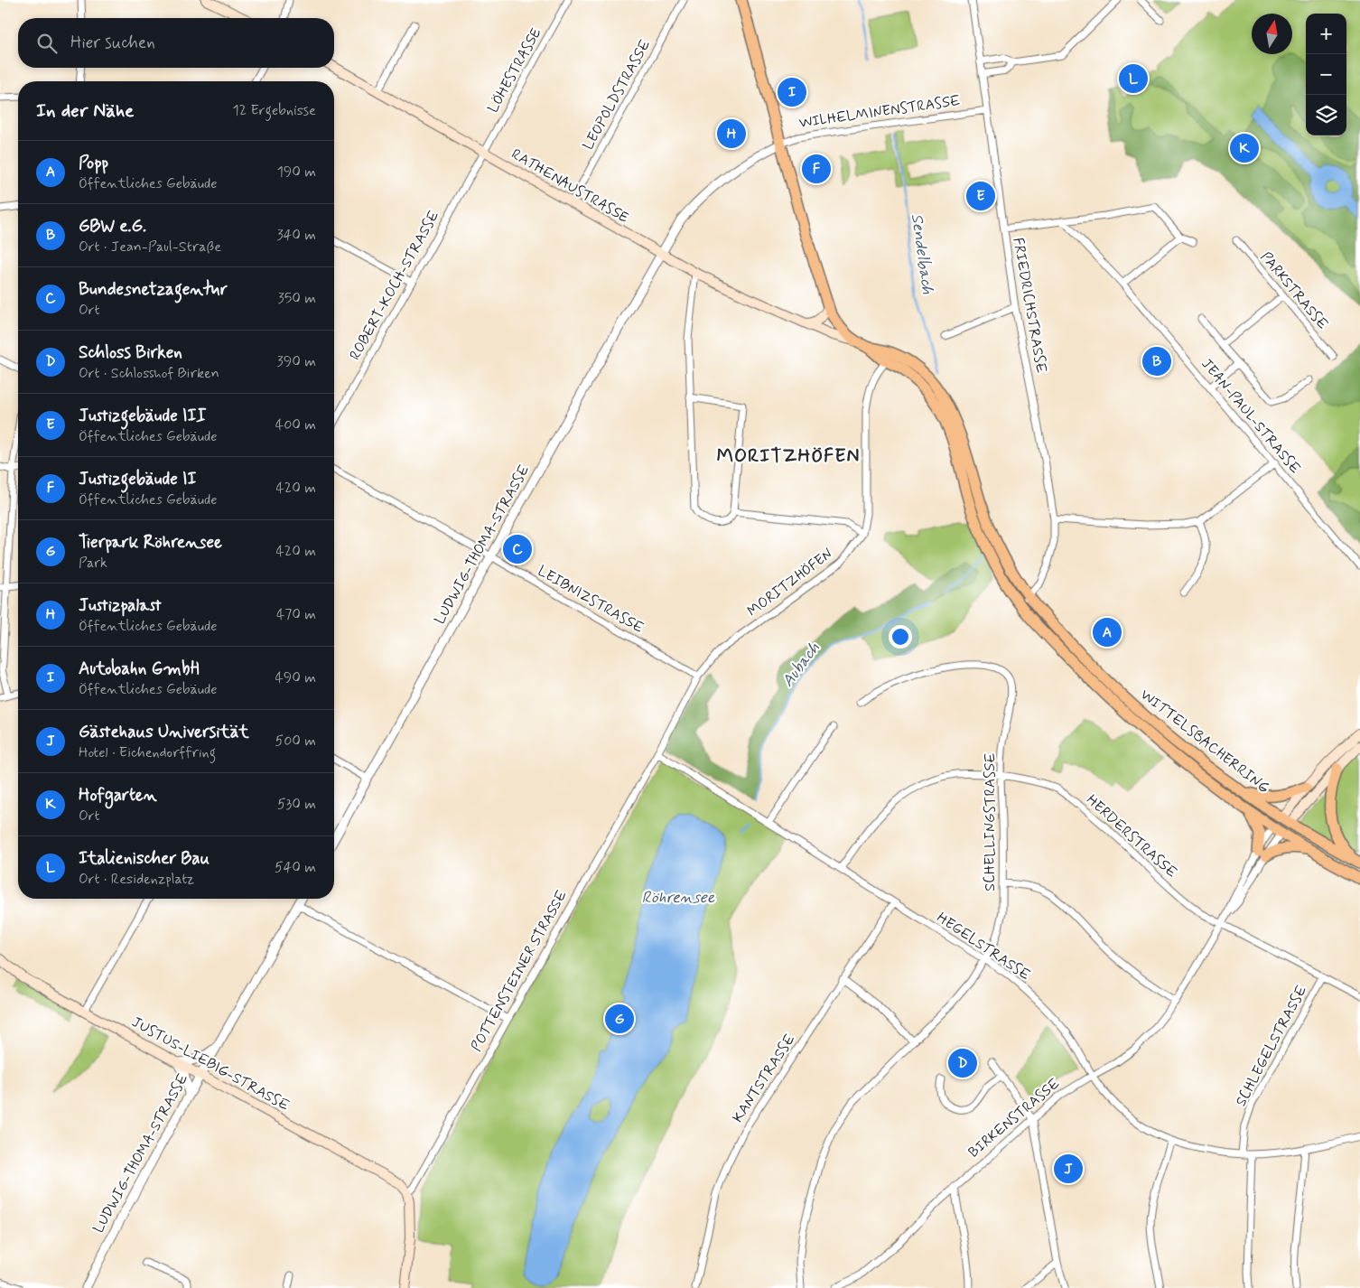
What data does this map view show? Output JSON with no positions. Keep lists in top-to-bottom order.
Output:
{
  "streets": {
    "main road": ["RATHENAUSTRASSE", "WITTELSBACHERRING", "JUSTUS-LIEBIG-STRASSE"],
    "street": [
      "LÖHESTRASSE",
      "LEOPOLDSTRASSE",
      "WILHELMINENSTRASSE",
      "ROBERT-KOCH-STRASSE",
      "PARKSTRASSE",
      "FRIEDRICHSTRASSE",
      "JEAN-PAUL-STRASSE",
      "LUDWIG-THOMA-STRASSE",
      "MORITZHÖFEN",
      "LEIBNIZSTRASSE",
      "SCHELLINGSTRASSE",
      "HERDERSTRASSE",
      "HEGELSTRASSE",
      "POTTENSTEINER STRASSE",
      "SCHLEGELSTRASSE",
      "KANTSTRASSE",
      "BIRKENSTRASSE"
    ]
  },
  "crossings": [
    ["LÖHESTRASSE", "RATHENAUSTRASSE"],
    ["LÖHESTRASSE", "ROBERT-KOCH-STRASSE"],
    ["LEOPOLDSTRASSE", "RATHENAUSTRASSE"],
    ["WILHELMINENSTRASSE", "RATHENAUSTRASSE"],
    ["WILHELMINENSTRASSE", "FRIEDRICHSTRASSE"],
    ["WILHELMINENSTRASSE", "LUDWIG-THOMA-STRASSE"],
    ["WILHELMINENSTRASSE", "WITTELSBACHERRING"],
    ["RATHENAUSTRASSE", "ROBERT-KOCH-STRASSE"],
    ["RATHENAUSTRASSE", "LUDWIG-THOMA-STRASSE"],
    ["RATHENAUSTRASSE", "WITTELSBACHERRING"],
    ["FRIEDRICHSTRASSE", "WITTELSBACHERRING"],
    ["LUDWIG-THOMA-STRASSE", "LEIBNIZSTRASSE"],
    ["LUDWIG-THOMA-STRASSE", "JUSTUS-LIEBIG-STRASSE"],
    ["MORITZHÖFEN", "LEIBNIZSTRASSE"],
    ["MORITZHÖFEN", "WITTELSBACHERRING"],
    ["MORITZHÖFEN", "POTTENSTEINER STRASSE"],
    ["LEIBNIZSTRASSE", "POTTENSTEINER STRASSE"],
    ["WITTELSBACHERRING", "BIRKENSTRASSE"],
    ["SCHELLINGSTRASSE", "HERDERSTRASSE"],
    ["SCHELLINGSTRASSE", "HEGELSTRASSE"],
    ["HERDERSTRASSE", "HEGELSTRASSE"],
    ["HERDERSTRASSE", "SCHLEGELSTRASSE"],
    ["HERDERSTRASSE", "BIRKENSTRASSE"],
    ["HEGELSTRASSE", "POTTENSTEINER STRASSE"],
    ["HEGELSTRASSE", "SCHLEGELSTRASSE"],
    ["HEGELSTRASSE", "KANTSTRASSE"],
    ["HEGELSTRASSE", "BIRKENSTRASSE"],
    ["POTTENSTEINER STRASSE", "JUSTUS-LIEBIG-STRASSE"]
  ],
  "districts": ["MORITZHÖFEN"],
  "water": ["Sendelbach", "Aubach", "Röhrensee"],
  "north": "top",
  "page": {
    "map_buttons": ["+", "−"],
    "search": "Hier suchen",
    "pins": [
      "L",
      "I",
      "H",
      "K",
      "F",
      "E",
      "B",
      "C",
      "A",
      "G",
      "D",
      "J"
    ],
    "heading": ["In der Nähe", "12 Ergebnisse"],
    "list": [
      {
        "mark": "A",
        "name": "Popp",
        "note": "Öffentliches Gebäude",
        "value": "190 m"
      },
      {
        "mark": "B",
        "name": "GBW e.G.",
        "note": "Ort · Jean-Paul-Straße",
        "value": "340 m"
      },
      {
        "mark": "C",
        "name": "Bundesnetzagentur",
        "note": "Ort",
        "value": "350 m"
      },
      {
        "mark": "D",
        "name": "Schloss Birken",
        "note": "Ort · Schlosshof Birken",
        "value": "390 m"
      },
      {
        "mark": "E",
        "name": "Justizgebäude III",
        "note": "Öffentliches Gebäude",
        "value": "400 m"
      },
      {
        "mark": "F",
        "name": "Justizgebäude II",
        "note": "Öffentliches Gebäude",
        "value": "420 m"
      },
      {
        "mark": "G",
        "name": "Tierpark Röhrensee",
        "note": "Park",
        "value": "420 m"
      },
      {
        "mark": "H",
        "name": "Justizpalast",
        "note": "Öffentliches Gebäude",
        "value": "470 m"
      },
      {
        "mark": "I",
        "name": "Autobahn GmbH",
        "note": "Öffentliches Gebäude",
        "value": "490 m"
      },
      {
        "mark": "J",
        "name": "Gästehaus Universität",
        "note": "Hotel · Eichendorffring",
        "value": "500 m"
      },
      {
        "mark": "K",
        "name": "Hofgarten",
        "note": "Ort",
        "value": "530 m"
      },
      {
        "mark": "L",
        "name": "Italienischer Bau",
        "note": "Ort · Residenzplatz",
        "value": "540 m"
      }
    ]
  }
}
